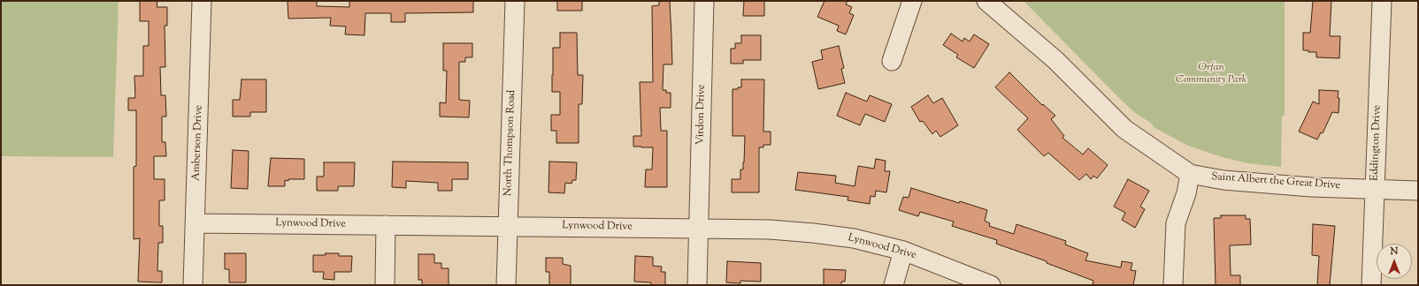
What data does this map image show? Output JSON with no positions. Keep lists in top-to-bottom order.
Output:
{
  "streets": {
    "street": [
      "Virdon Drive",
      "Amberson Drive",
      "North Thompson Road",
      "Eddington Drive",
      "Saint Albert the Great Drive",
      "Lynwood Drive"
    ]
  },
  "crossings": [
    ["Virdon Drive", "Lynwood Drive"],
    ["Amberson Drive", "Lynwood Drive"],
    ["North Thompson Road", "Lynwood Drive"],
    ["Eddington Drive", "Saint Albert the Great Drive"]
  ],
  "parks": ["Orfan Community Park"],
  "north": "top"
}
